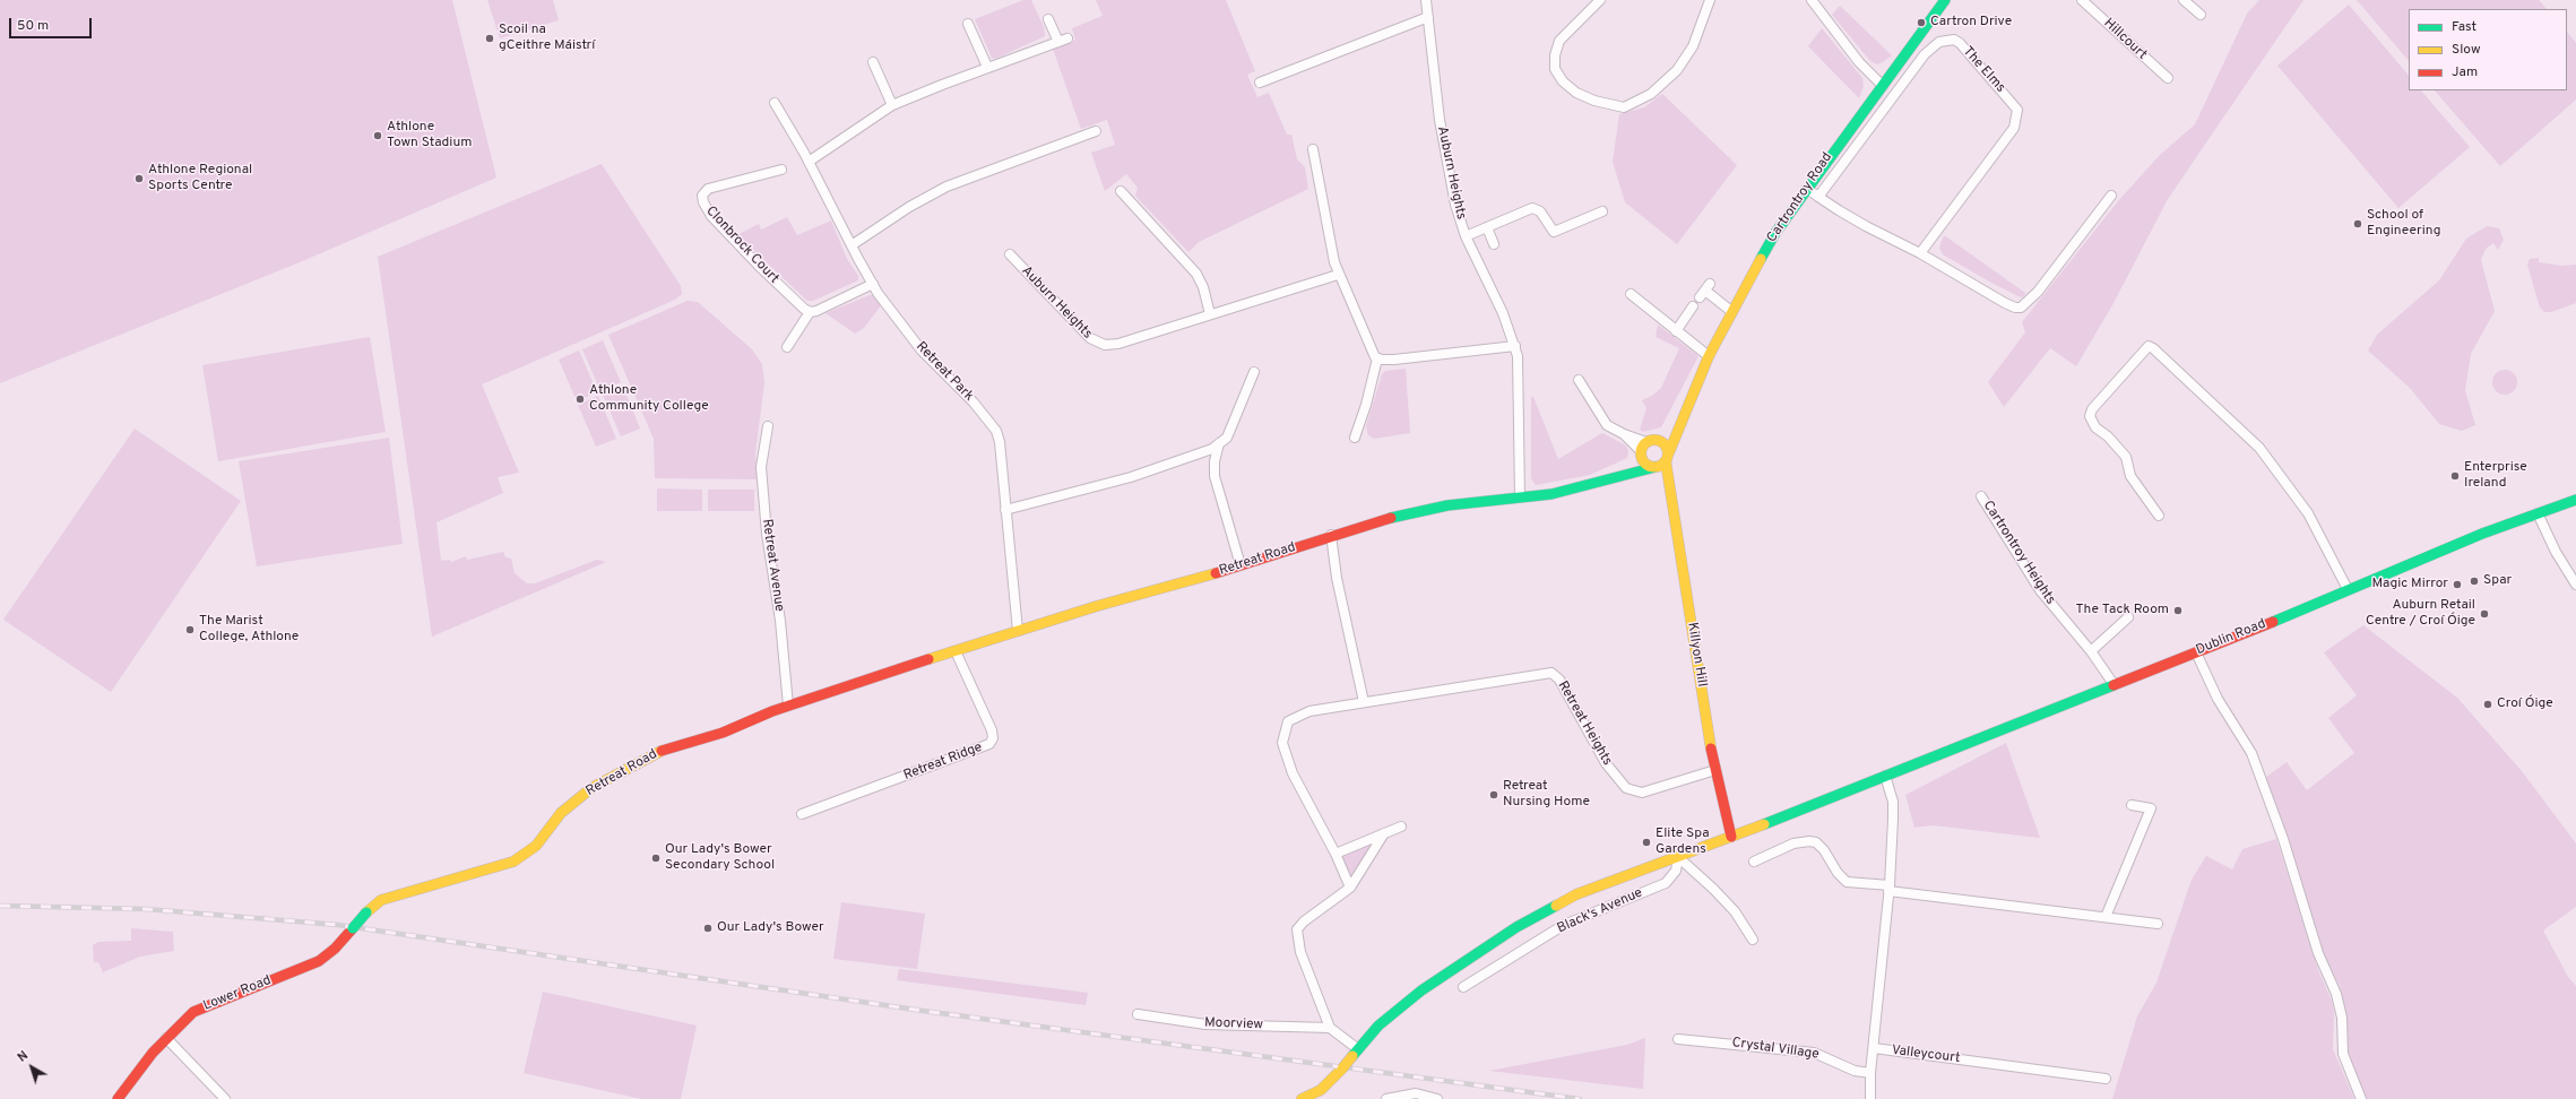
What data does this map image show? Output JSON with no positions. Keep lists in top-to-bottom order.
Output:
{
  "streets": {
    "street": [
      "Hillcourt",
      "The Elms",
      "Auburn Heights",
      "Cartrontroy Road",
      "Clonbrock Court",
      "Retreat Park",
      "Cartrontroy Heights",
      "Retreat Road",
      "Retreat Avenue",
      "Dublin Road",
      "Killyon Hill",
      "Retreat Heights",
      "Retreat Ridge",
      "Black's Avenue",
      "Lower Road",
      "Moorview",
      "Crystal Village",
      "Valleycourt"
    ]
  },
  "crossings": [
    ["Auburn Heights", "Retreat Road"],
    ["Cartrontroy Road", "Retreat Road"],
    ["Cartrontroy Road", "Killyon Hill"],
    ["Retreat Park", "Retreat Road"],
    ["Cartrontroy Heights", "Dublin Road"],
    ["Retreat Road", "Retreat Avenue"],
    ["Retreat Road", "Killyon Hill"],
    ["Retreat Road", "Retreat Ridge"],
    ["Retreat Road", "Lower Road"],
    ["Dublin Road", "Killyon Hill"],
    ["Dublin Road", "Black's Avenue"],
    ["Dublin Road", "Valleycourt"],
    ["Killyon Hill", "Retreat Heights"]
  ],
  "places": [
    "Cartron Drive",
    "Scoil na gCeithre Máistrí",
    "Athlone Town Stadium",
    "Athlone Regional Sports Centre",
    "School of Engineering",
    "Athlone Community College",
    "Enterprise Ireland",
    "Spar",
    "Magic Mirror",
    "The Tack Room",
    "Auburn Retail Centre / Croí Óige",
    "The Marist College, Athlone",
    "Croí Óige",
    "Retreat Nursing Home",
    "Elite Spa Gardens",
    "Our Lady's Bower Secondary School",
    "Our Lady's Bower"
  ],
  "legend": ["Fast", "Slow", "Jam"],
  "scale_bar": "50 m",
  "north": "top left"
}
